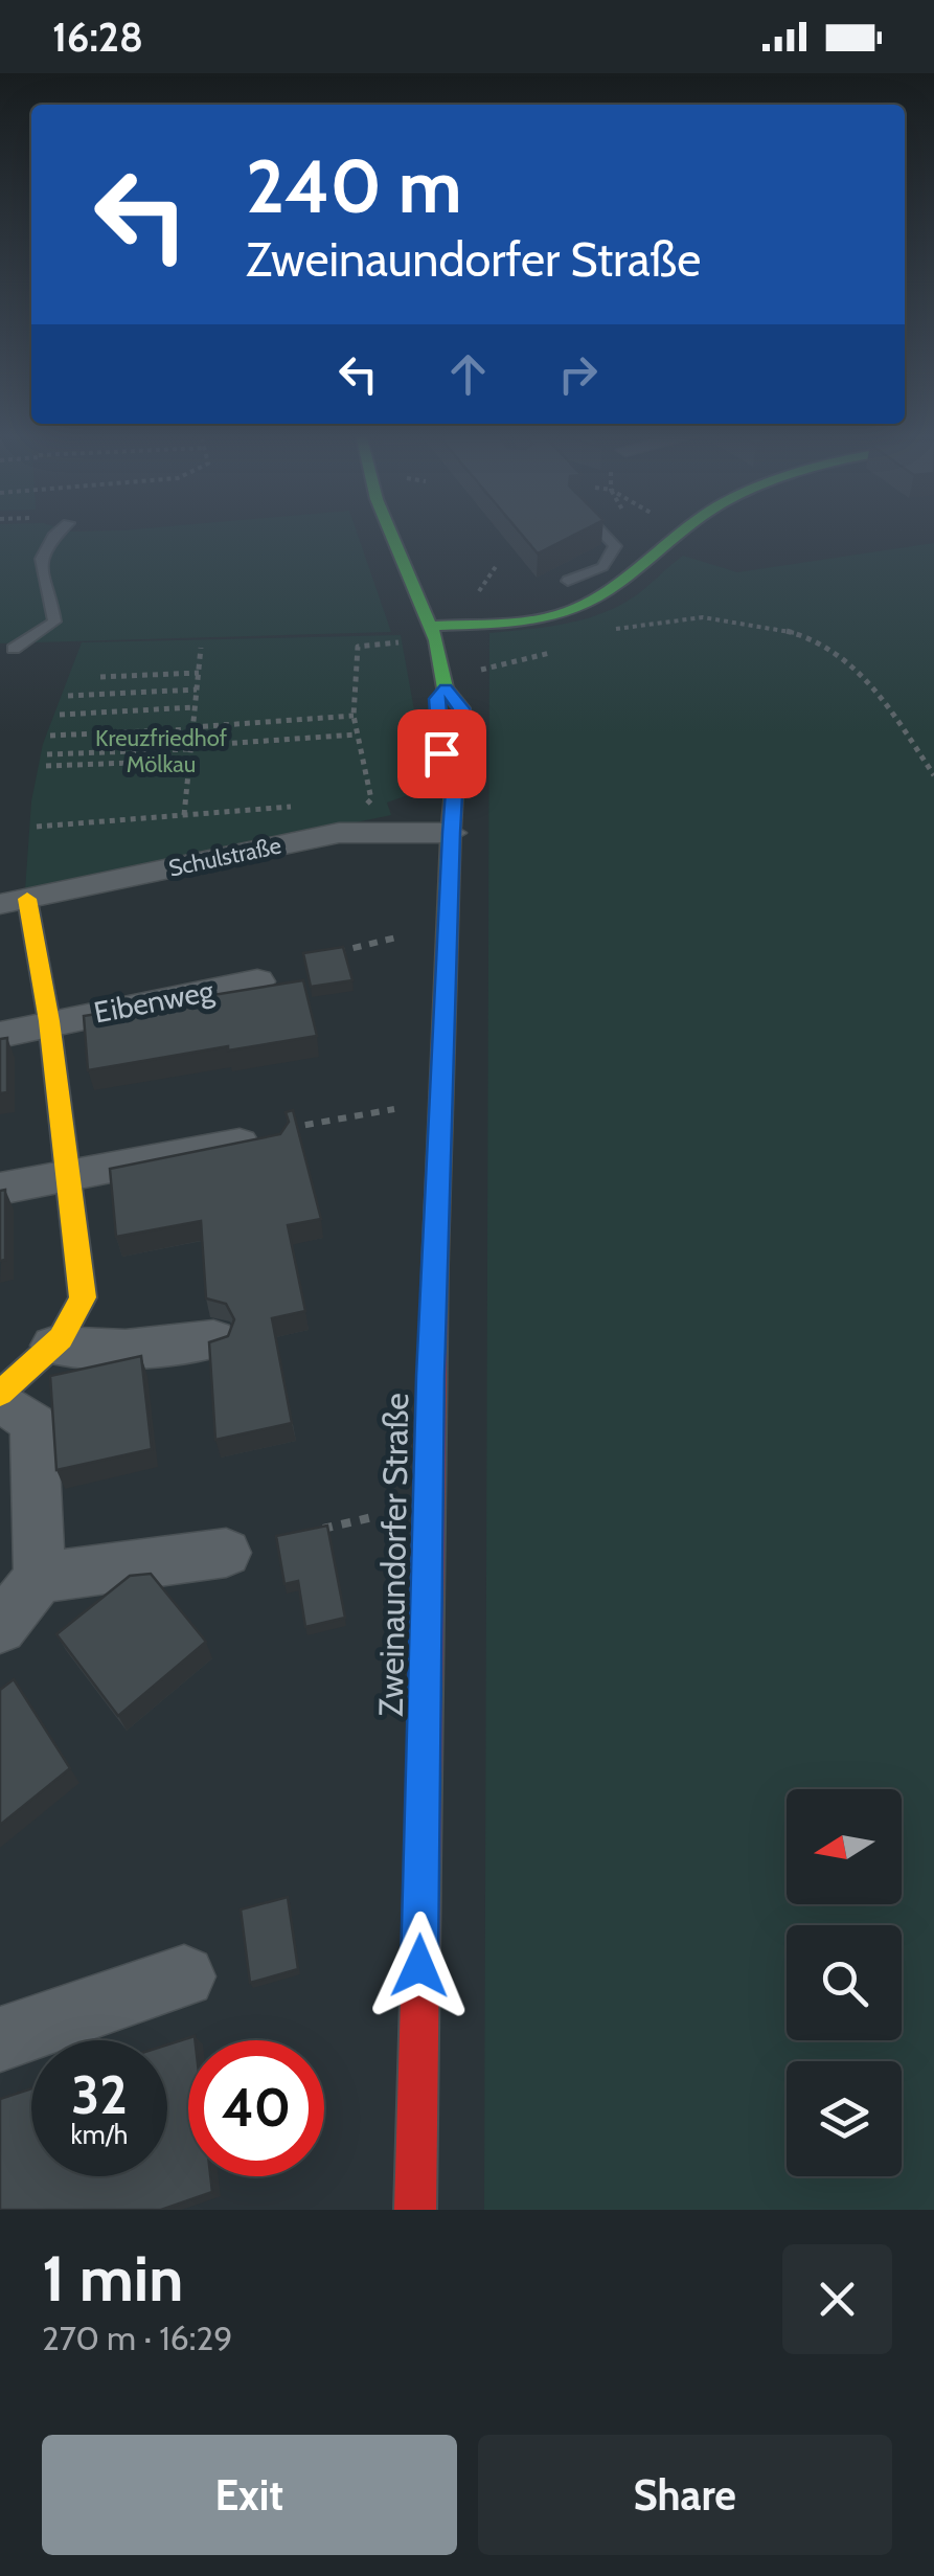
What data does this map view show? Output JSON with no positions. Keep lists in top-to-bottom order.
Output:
{
  "streets": {
    "street": ["Schulstraße", "Eibenweg", "Zweinaundorfer Straße"]
  },
  "crossings": [
    ["Schulstraße", "Zweinaundorfer Straße"]
  ],
  "parks": ["Kreuzfriedhof Mölkau"],
  "north": "left",
  "page": {
    "status": "16:28",
    "turn": ["240 m", "Zweinaundorfer Straße"],
    "speed": "32 km/h",
    "limit": "40",
    "heading": ["1 min", "270 m · 16:29"],
    "buttons": ["Exit", "Share"]
  }
}
